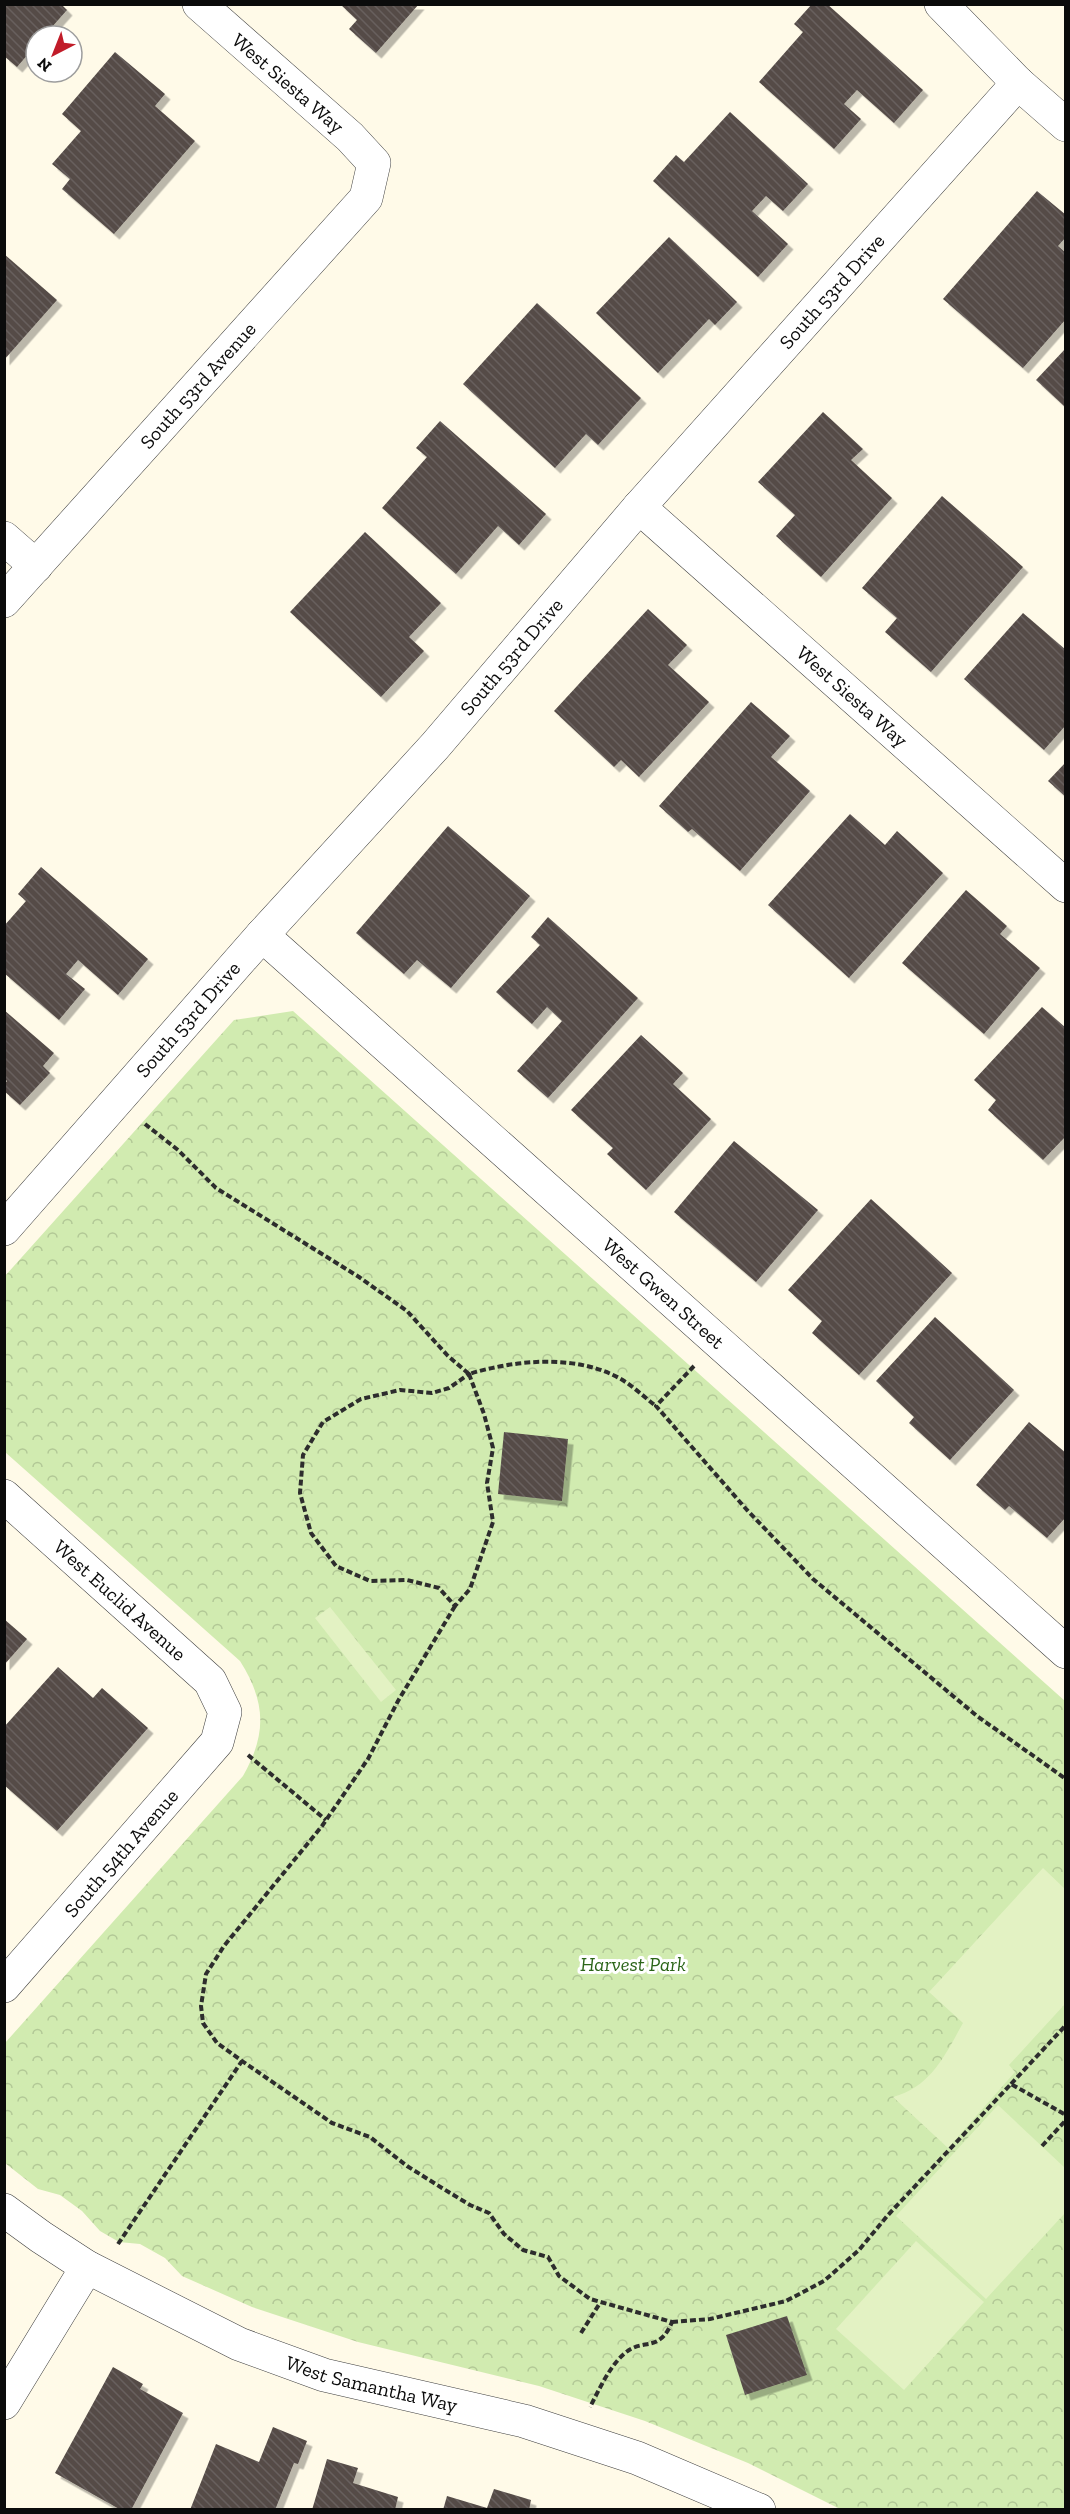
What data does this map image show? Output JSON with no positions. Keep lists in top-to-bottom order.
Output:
{
  "streets": {
    "street": [
      "West Siesta Way",
      "South 53rd Drive",
      "South 53rd Avenue",
      "West Gwen Street",
      "West Euclid Avenue",
      "South 54th Avenue",
      "West Samantha Way"
    ]
  },
  "crossings": [
    ["West Siesta Way", "South 53rd Drive"],
    ["West Siesta Way", "South 53rd Avenue"],
    ["South 53rd Drive", "West Gwen Street"],
    ["West Euclid Avenue", "South 54th Avenue"]
  ],
  "parks": ["Harvest Park"],
  "north": "bottom left"
}
